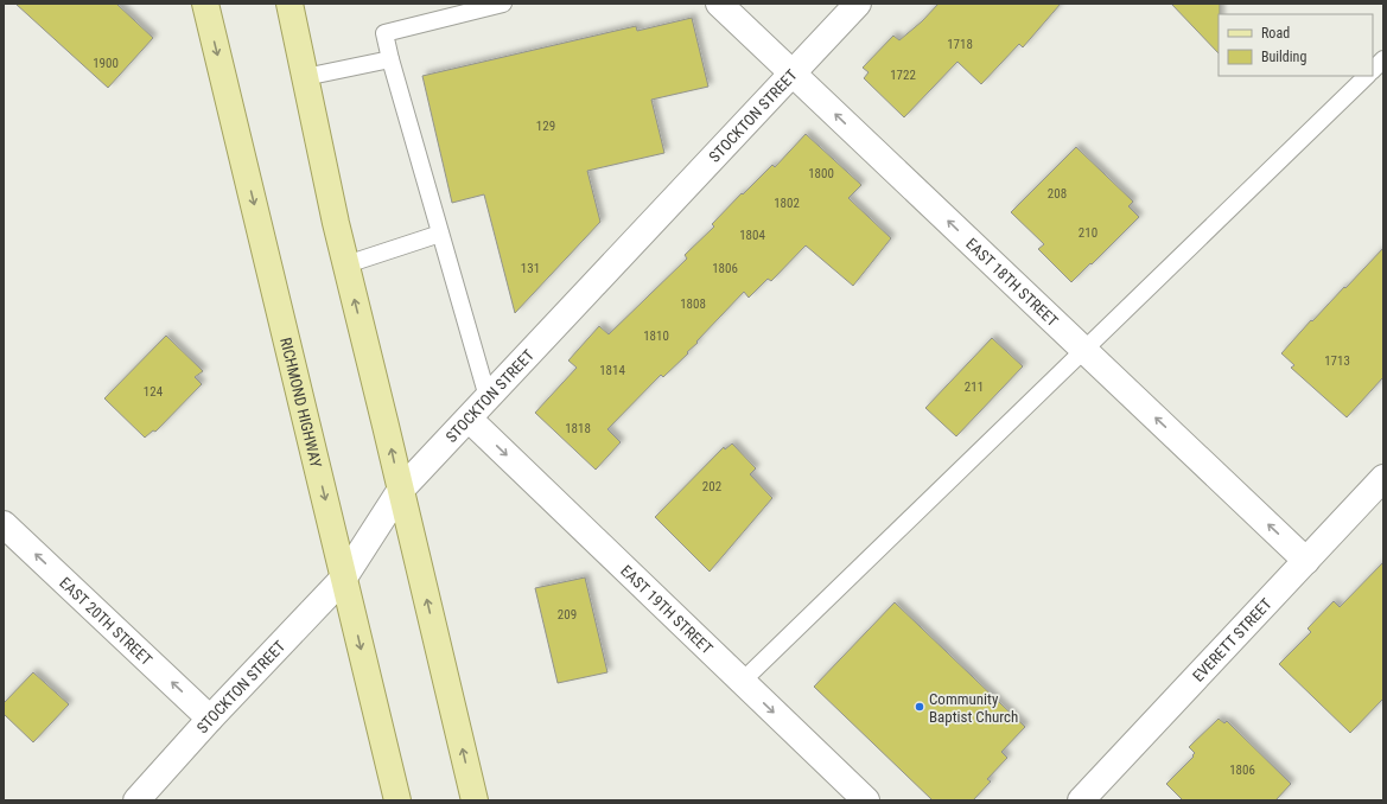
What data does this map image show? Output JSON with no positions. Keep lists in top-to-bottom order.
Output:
{
  "streets": {
    "main road": ["RICHMOND HIGHWAY"],
    "street": [
      "STOCKTON STREET",
      "EAST 18TH STREET",
      "EAST 19TH STREET",
      "EAST 20TH STREET",
      "EVERETT STREET"
    ]
  },
  "crossings": [
    ["STOCKTON STREET", "EAST 18TH STREET"],
    ["STOCKTON STREET", "RICHMOND HIGHWAY"],
    ["STOCKTON STREET", "EAST 19TH STREET"],
    ["STOCKTON STREET", "EAST 20TH STREET"],
    ["EAST 18TH STREET", "EVERETT STREET"]
  ],
  "one_way": ["EAST 18TH STREET", "EAST 19TH STREET", "EAST 20TH STREET"],
  "places": ["Community Baptist Church"],
  "house_numbers": [
    "1718",
    "1900",
    "1722",
    "129",
    "1800",
    "208",
    "1802",
    "210",
    "1804",
    "131",
    "1806",
    "1808",
    "1810",
    "1713",
    "1814",
    "211",
    "124",
    "1818",
    "202",
    "209",
    "1806"
  ],
  "legend": ["Road", "Building"]
}
